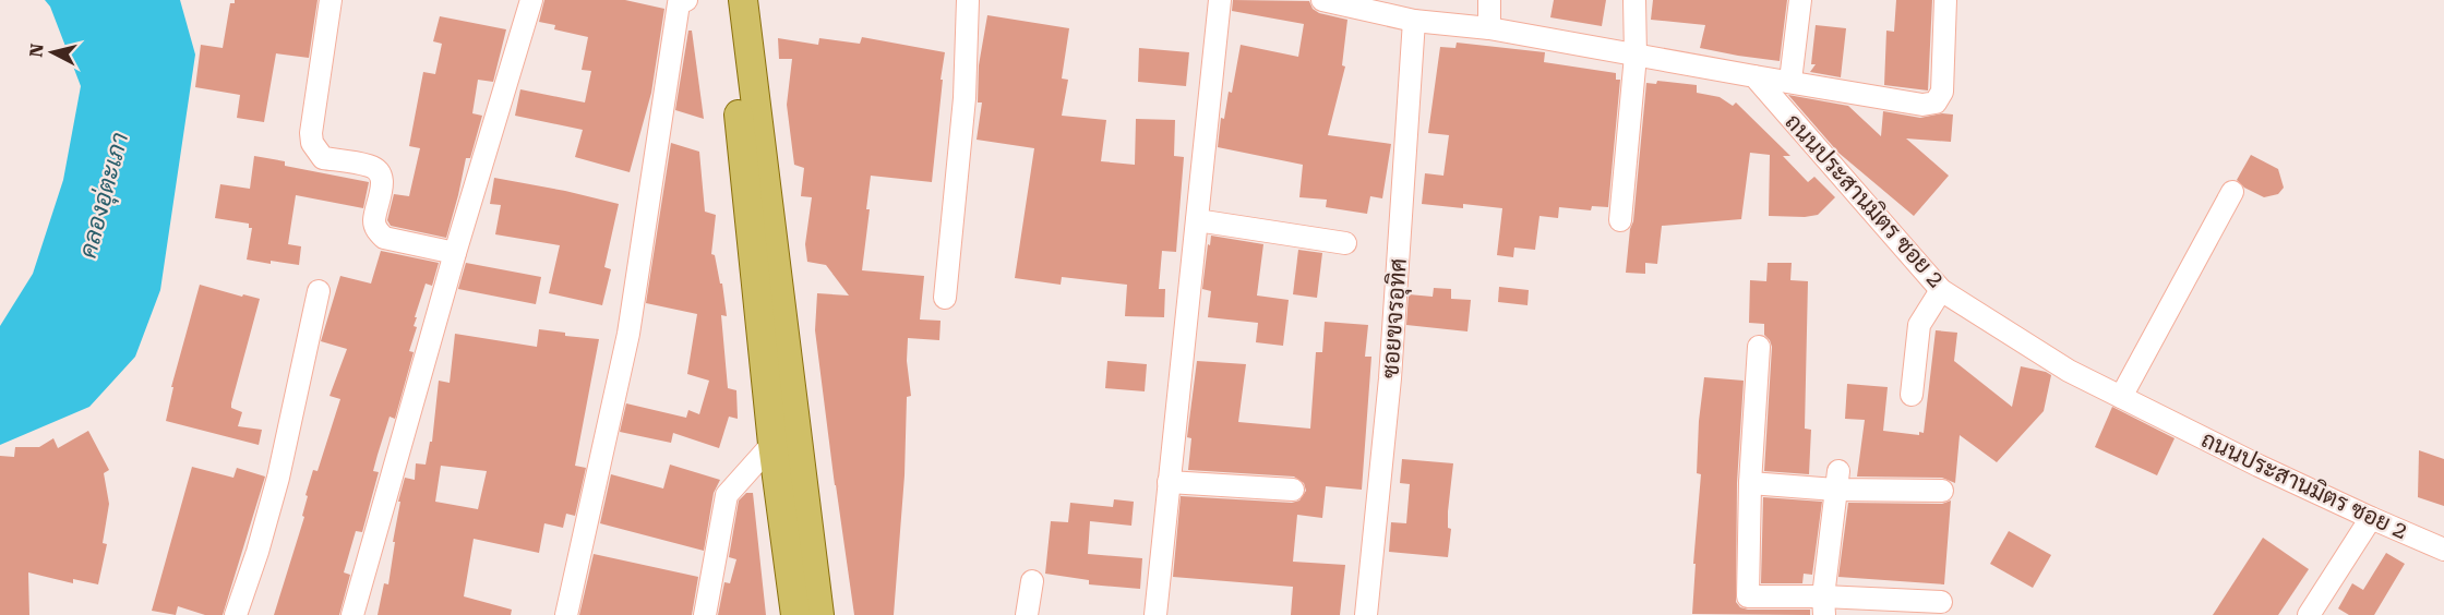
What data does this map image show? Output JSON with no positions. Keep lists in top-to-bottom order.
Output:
{
  "streets": {
    "street": ["ถนนประสานมิตร ซอย 2", "ซอยขจรอุทิศ"]
  },
  "water": ["คลองอุ่ตะเภา"],
  "north": "left"
}
